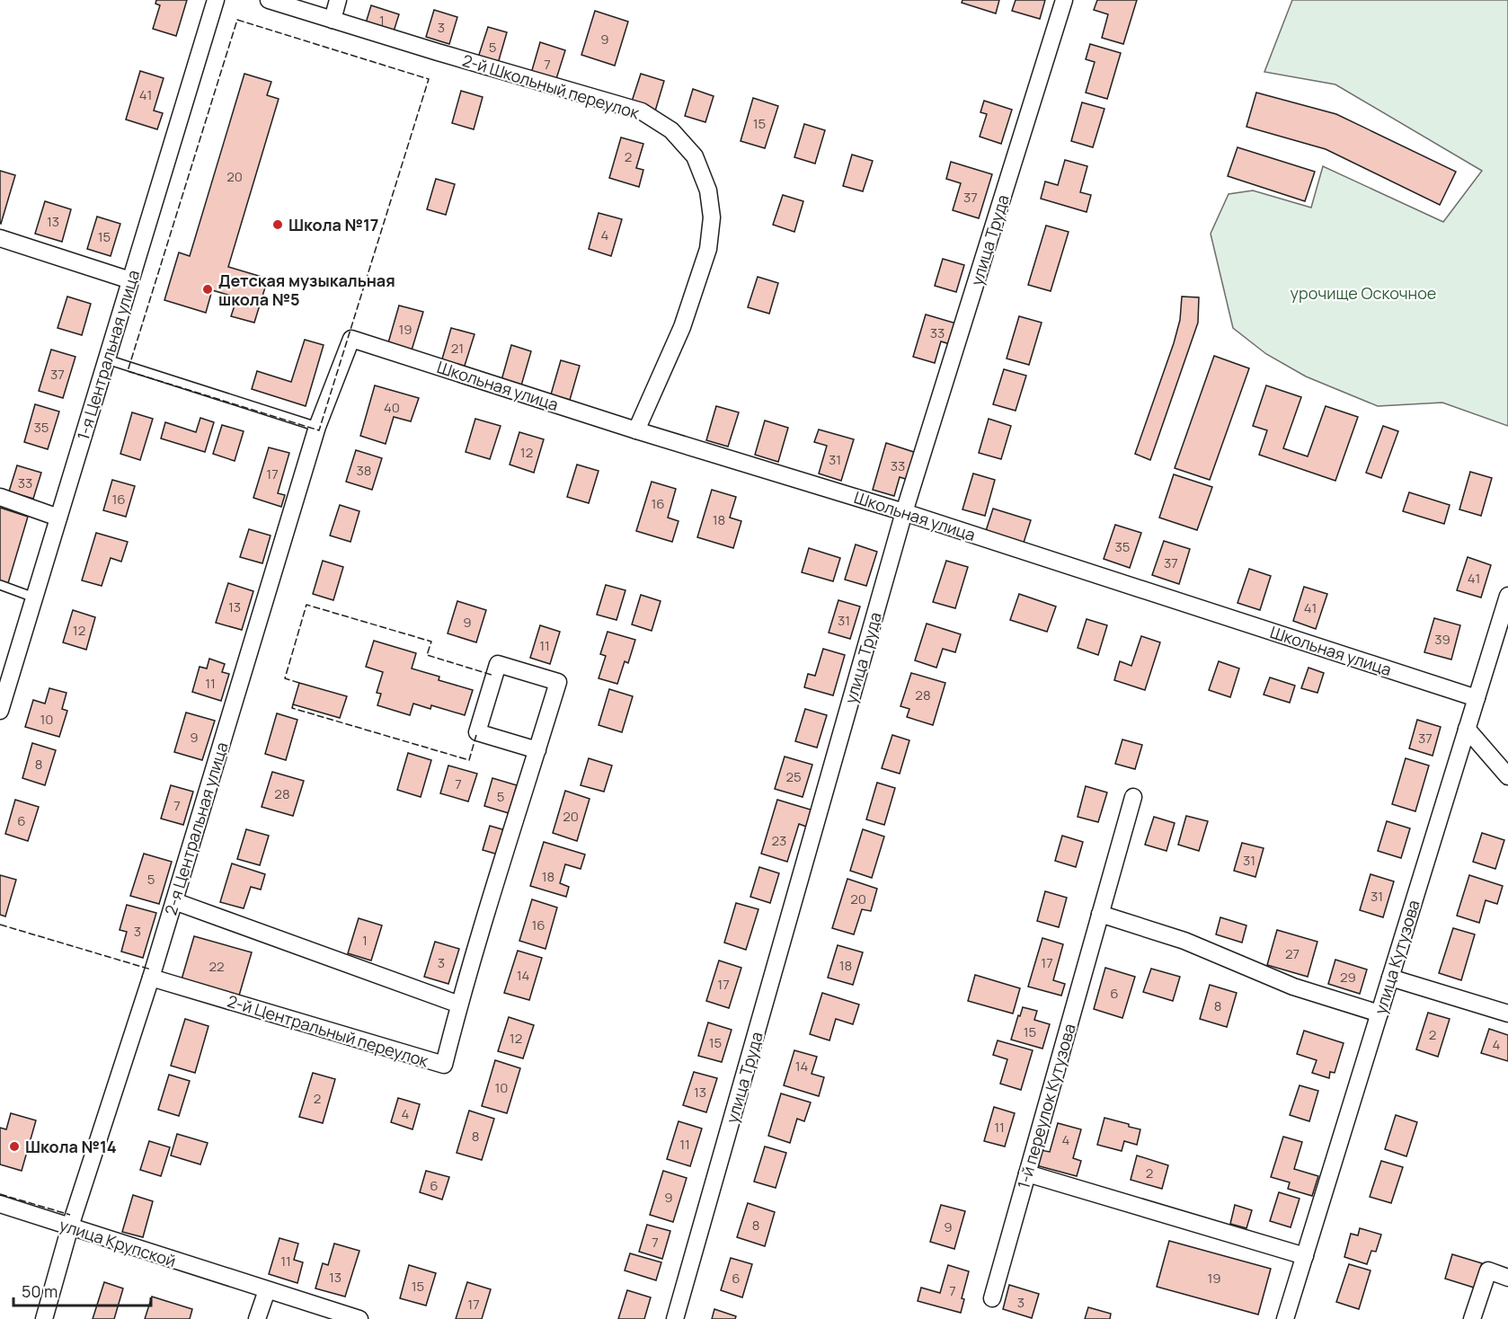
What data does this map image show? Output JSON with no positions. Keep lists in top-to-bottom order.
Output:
{
  "streets": {
    "street": [
      "2-й Школьный переулок",
      "улица Труда",
      "1-я Центральная улица",
      "Школьная улица",
      "2-я Центральная улица",
      "улица Кутузова",
      "2-й Центральный переулок",
      "1-й переулок Кутузова",
      "улица Крупской"
    ]
  },
  "crossings": [
    ["2-й Школьный переулок", "Школьная улица"],
    ["улица Труда", "Школьная улица"],
    ["Школьная улица", "2-я Центральная улица"],
    ["Школьная улица", "улица Кутузова"],
    ["2-я Центральная улица", "2-й Центральный переулок"],
    ["2-я Центральная улица", "улица Крупской"]
  ],
  "parks": ["урочище Оскочное"],
  "places": ["Школа №17", "Детская музыкальная школа №5", "Школа №14"],
  "house_numbers": [
    "1",
    "3",
    "9",
    "5",
    "7",
    "41",
    "15",
    "2",
    "20",
    "37",
    "13",
    "4",
    "15",
    "19",
    "33",
    "21",
    "37",
    "40",
    "35",
    "12",
    "31",
    "33",
    "38",
    "17",
    "33",
    "16",
    "16",
    "18",
    "35",
    "37",
    "41",
    "13",
    "41",
    "31",
    "9",
    "12",
    "39",
    "11",
    "11",
    "28",
    "10",
    "9",
    "37",
    "8",
    "25",
    "7",
    "28",
    "5",
    "7",
    "20",
    "6",
    "23",
    "31",
    "18",
    "5",
    "31",
    "20",
    "16",
    "3",
    "1",
    "27",
    "3",
    "17",
    "18",
    "22",
    "14",
    "29",
    "17",
    "6",
    "8",
    "15",
    "2",
    "12",
    "15",
    "4",
    "14",
    "10",
    "13",
    "2",
    "4",
    "11",
    "8",
    "4",
    "11",
    "2",
    "6",
    "9",
    "8",
    "9",
    "7",
    "11",
    "13",
    "6",
    "19",
    "15",
    "7",
    "3",
    "17"
  ],
  "scale_bar": "50 m"
}
